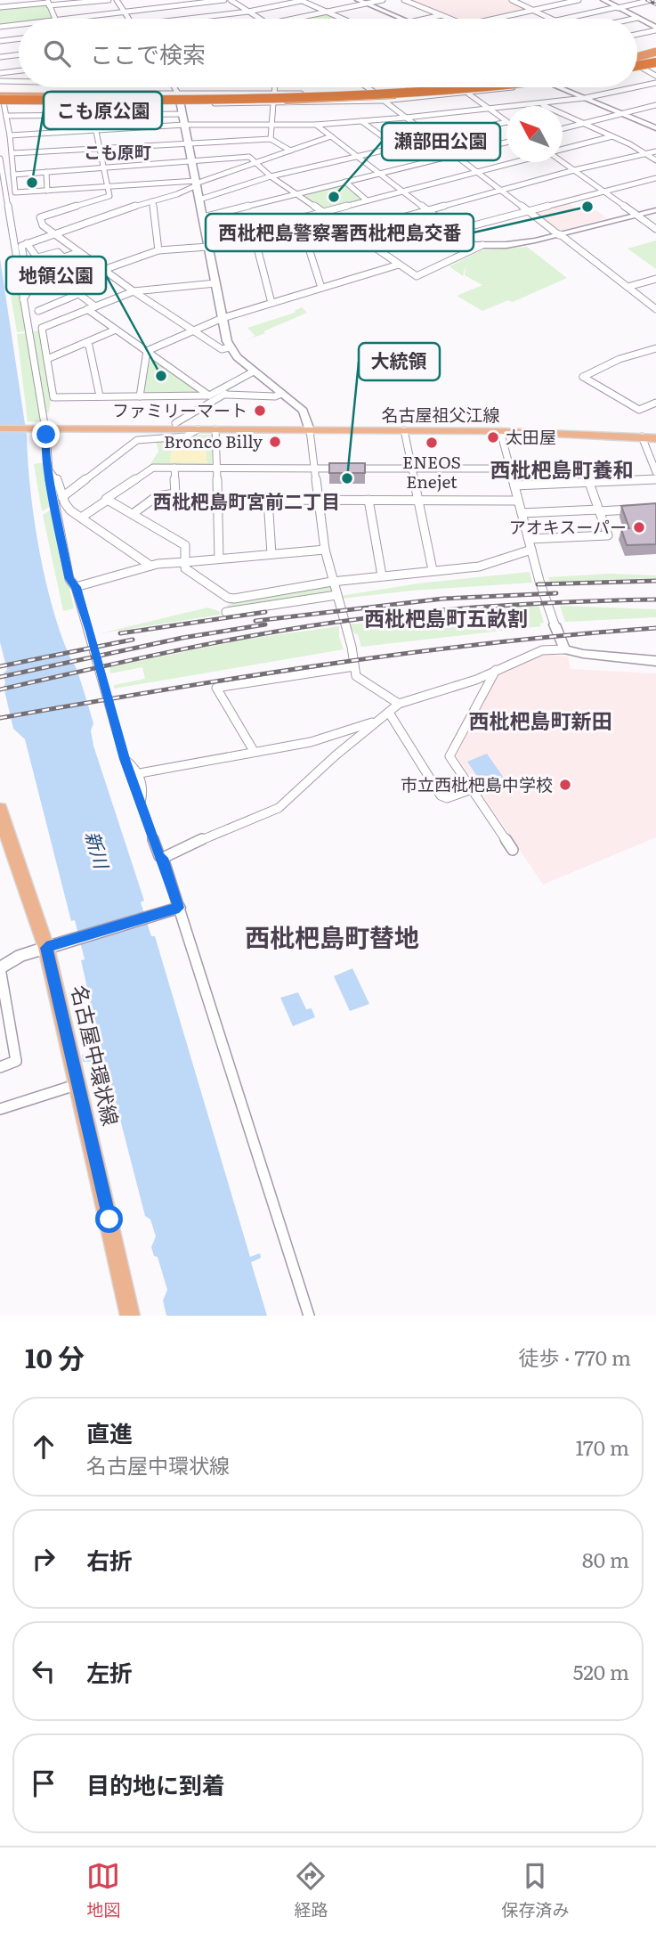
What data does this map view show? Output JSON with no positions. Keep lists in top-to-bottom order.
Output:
{
  "streets": {
    "main road": ["名古屋祖父江線", "名古屋中環状線"]
  },
  "districts": [
    "こも原町",
    "西枇杷島町養和",
    "西枇杷島町宮前二丁目",
    "西枇杷島町五畝割",
    "西枇杷島町新田",
    "西枇杷島町替地"
  ],
  "water": ["新川"],
  "places": [
    "こも原公園",
    "瀬部田公園",
    "西枇杷島警察署西枇杷島交番",
    "地領公園",
    "ファミリーマート",
    "太田屋",
    "Bronco Billy",
    "ENEOS Enejet",
    "大統領",
    "アオキスーパー",
    "市立西枇杷島中学校"
  ],
  "north": "top left",
  "page": {
    "search": "ここで検索",
    "heading": ["10 分", "徒歩 · 770 m"],
    "list": [
      ["直進", "名古屋中環状線", "170 m"],
      ["右折", "80 m"],
      ["左折", "520 m"],
      "目的地に到着"
    ],
    "nav": ["地図", "経路", "保存済み"]
  }
}
